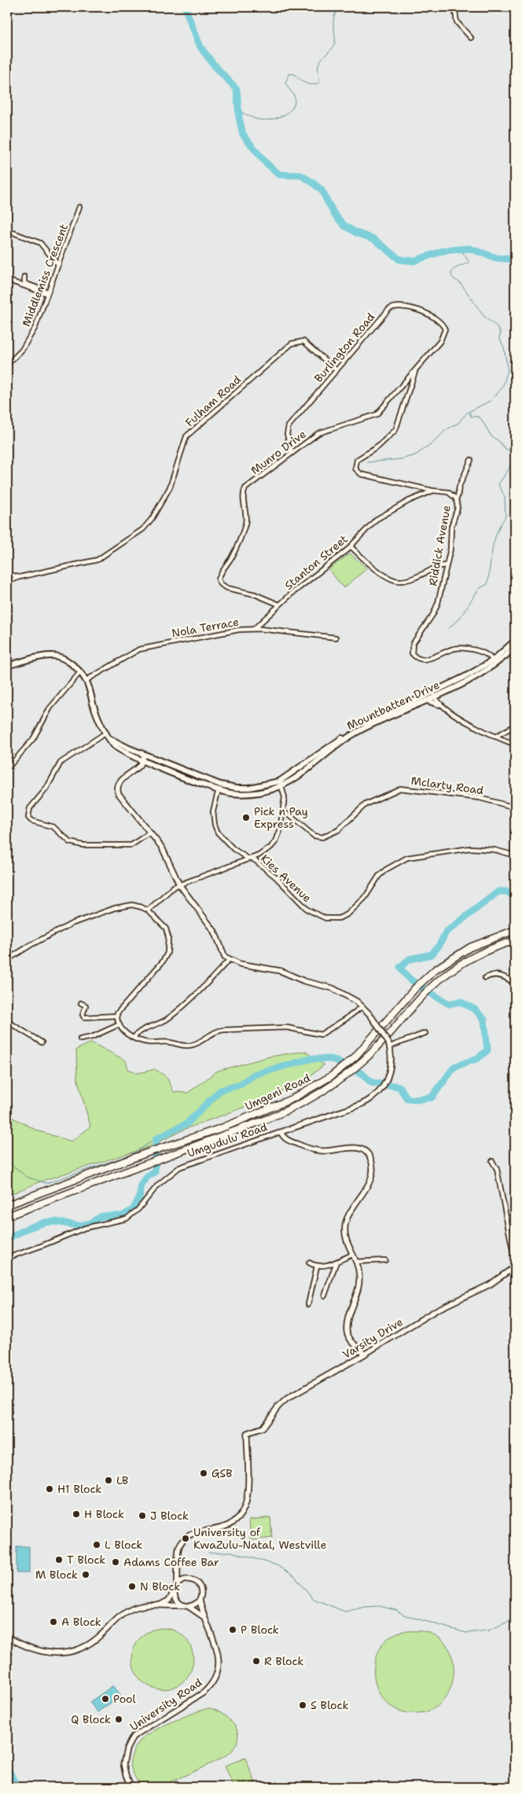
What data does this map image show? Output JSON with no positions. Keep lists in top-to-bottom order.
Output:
{
  "streets": {
    "highway": ["Umgeni Road"],
    "main road": ["Mountbatten Drive"],
    "street": [
      "Middlemiss Crescent",
      "Burlington Road",
      "Fulham Road",
      "Munro Drive",
      "Riddick Avenue",
      "Stanton Street",
      "Nola Terrace",
      "Mclarty Road",
      "Kies Avenue",
      "Umgudulu Road",
      "Varsity Drive",
      "University Road"
    ]
  },
  "crossings": [
    ["Burlington Road", "Fulham Road"],
    ["Burlington Road", "Munro Drive"],
    ["Munro Drive", "Riddick Avenue"],
    ["Munro Drive", "Stanton Street"],
    ["Riddick Avenue", "Stanton Street"],
    ["Riddick Avenue", "Mountbatten Drive"],
    ["Stanton Street", "Nola Terrace"],
    ["Nola Terrace", "Mountbatten Drive"],
    ["Mountbatten Drive", "Kies Avenue"],
    ["Umgudulu Road", "Varsity Drive"]
  ],
  "places": [
    "Pick n Pay Express",
    "GSB",
    "LB",
    "H1 Block",
    "H Block",
    "J Block",
    "University of KwaZulu-Natal, Westville",
    "L Block",
    "T Block",
    "Adams Coffee Bar",
    "M Block",
    "N Block",
    "A Block",
    "P Block",
    "R Block",
    "Pool",
    "S Block",
    "Q Block"
  ]
}
